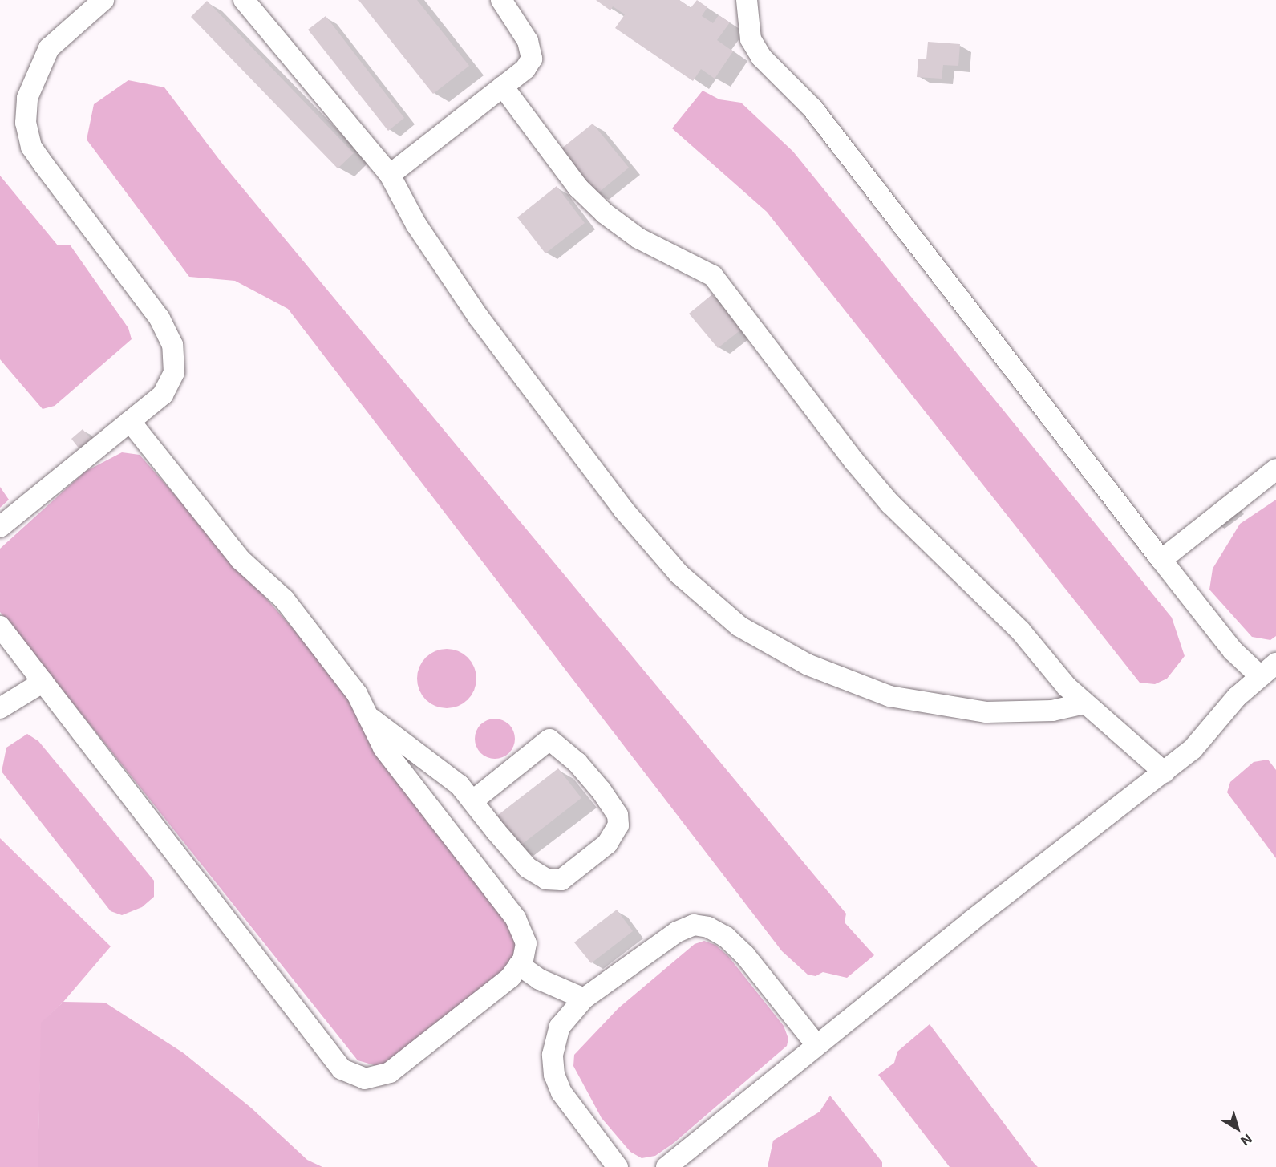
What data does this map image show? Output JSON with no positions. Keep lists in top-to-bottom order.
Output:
{
  "north": "bottom right"
}
